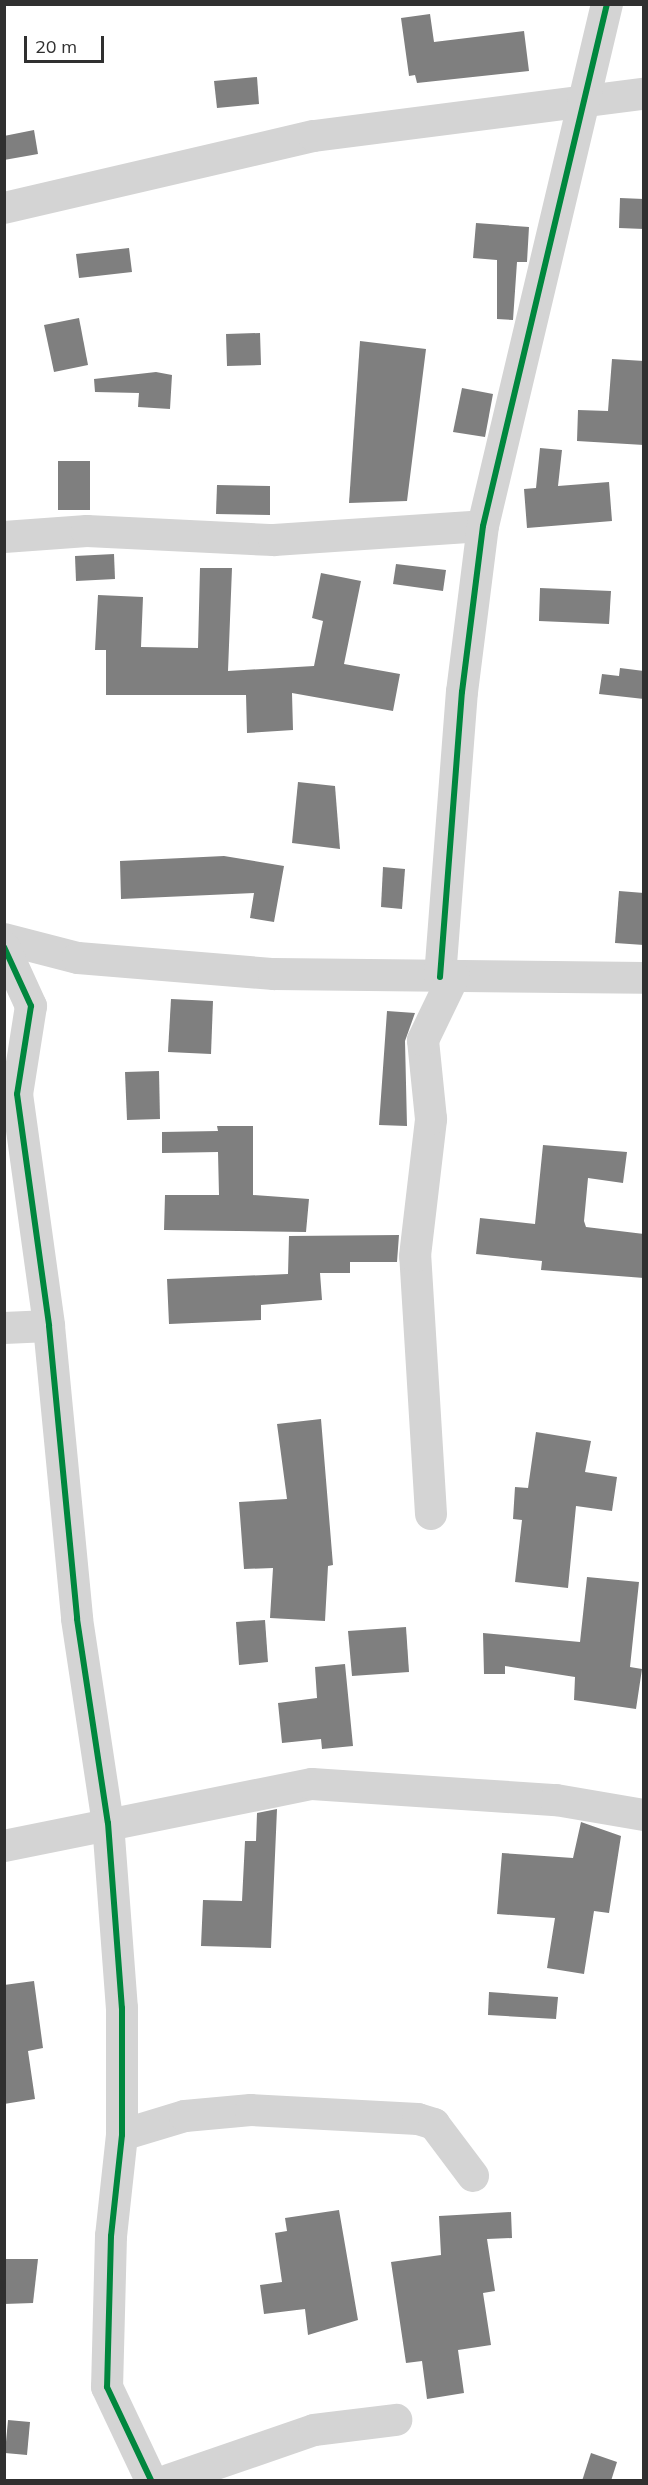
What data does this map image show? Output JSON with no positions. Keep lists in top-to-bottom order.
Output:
{
  "scale_bar": "20 m"
}
